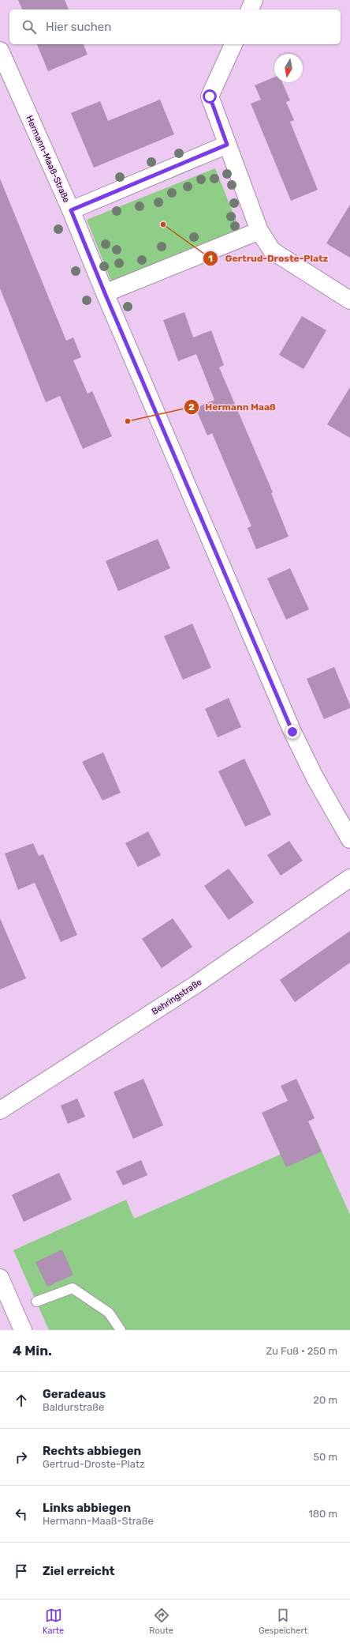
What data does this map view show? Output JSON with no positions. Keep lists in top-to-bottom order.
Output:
{
  "streets": {
    "street": ["Hermann-Maaß-Straße", "Behringstraße"]
  },
  "places": ["Gertrud-Droste-Platz", "Hermann Maaß"],
  "north": "bottom",
  "page": {
    "search": "Hier suchen",
    "heading": ["4 Min.", "Zu Fuß · 250 m"],
    "list": [
      ["Geradeaus", "Baldurstraße", "20 m"],
      ["Rechts abbiegen", "Gertrud-Droste-Platz", "50 m"],
      ["Links abbiegen", "Hermann-Maaß-Straße", "180 m"],
      "Ziel erreicht"
    ],
    "nav": ["Karte", "Route", "Gespeichert"]
  }
}
